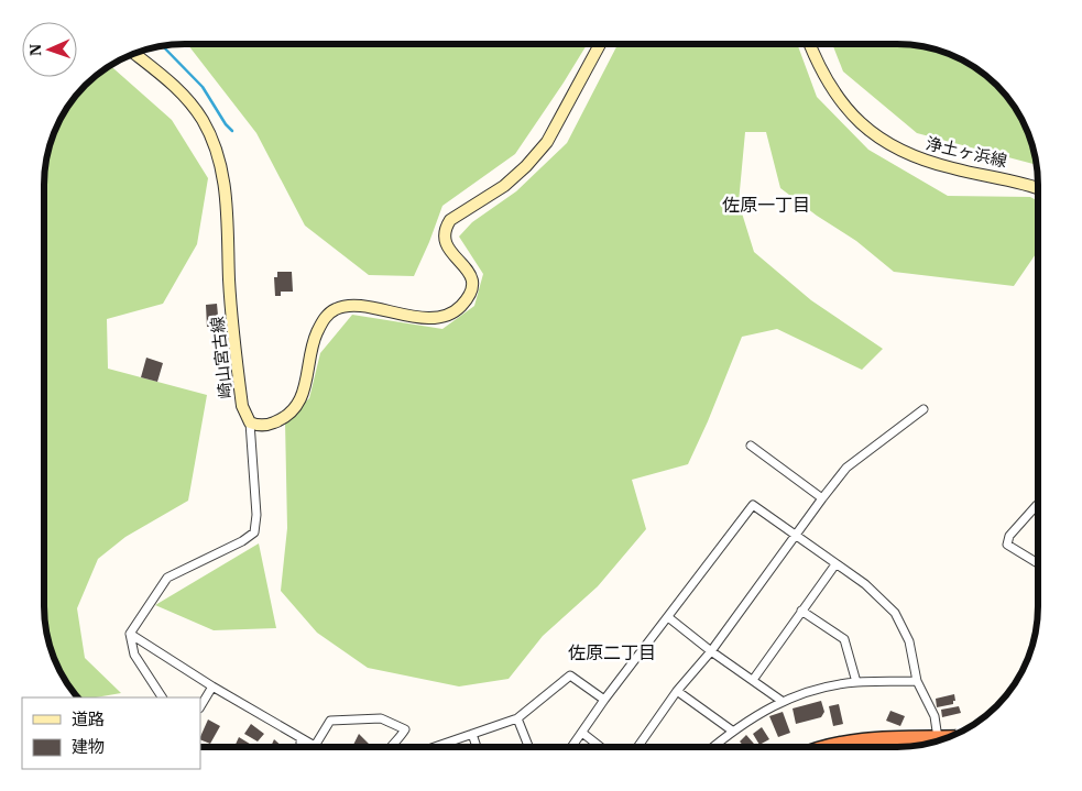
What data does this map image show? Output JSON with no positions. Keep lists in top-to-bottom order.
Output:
{
  "streets": {
    "main road": ["浄土ヶ浜線", "崎山宮古線"]
  },
  "districts": ["佐原一丁目", "佐原二丁目"],
  "legend": ["道路", "建物"],
  "north": "left"
}
